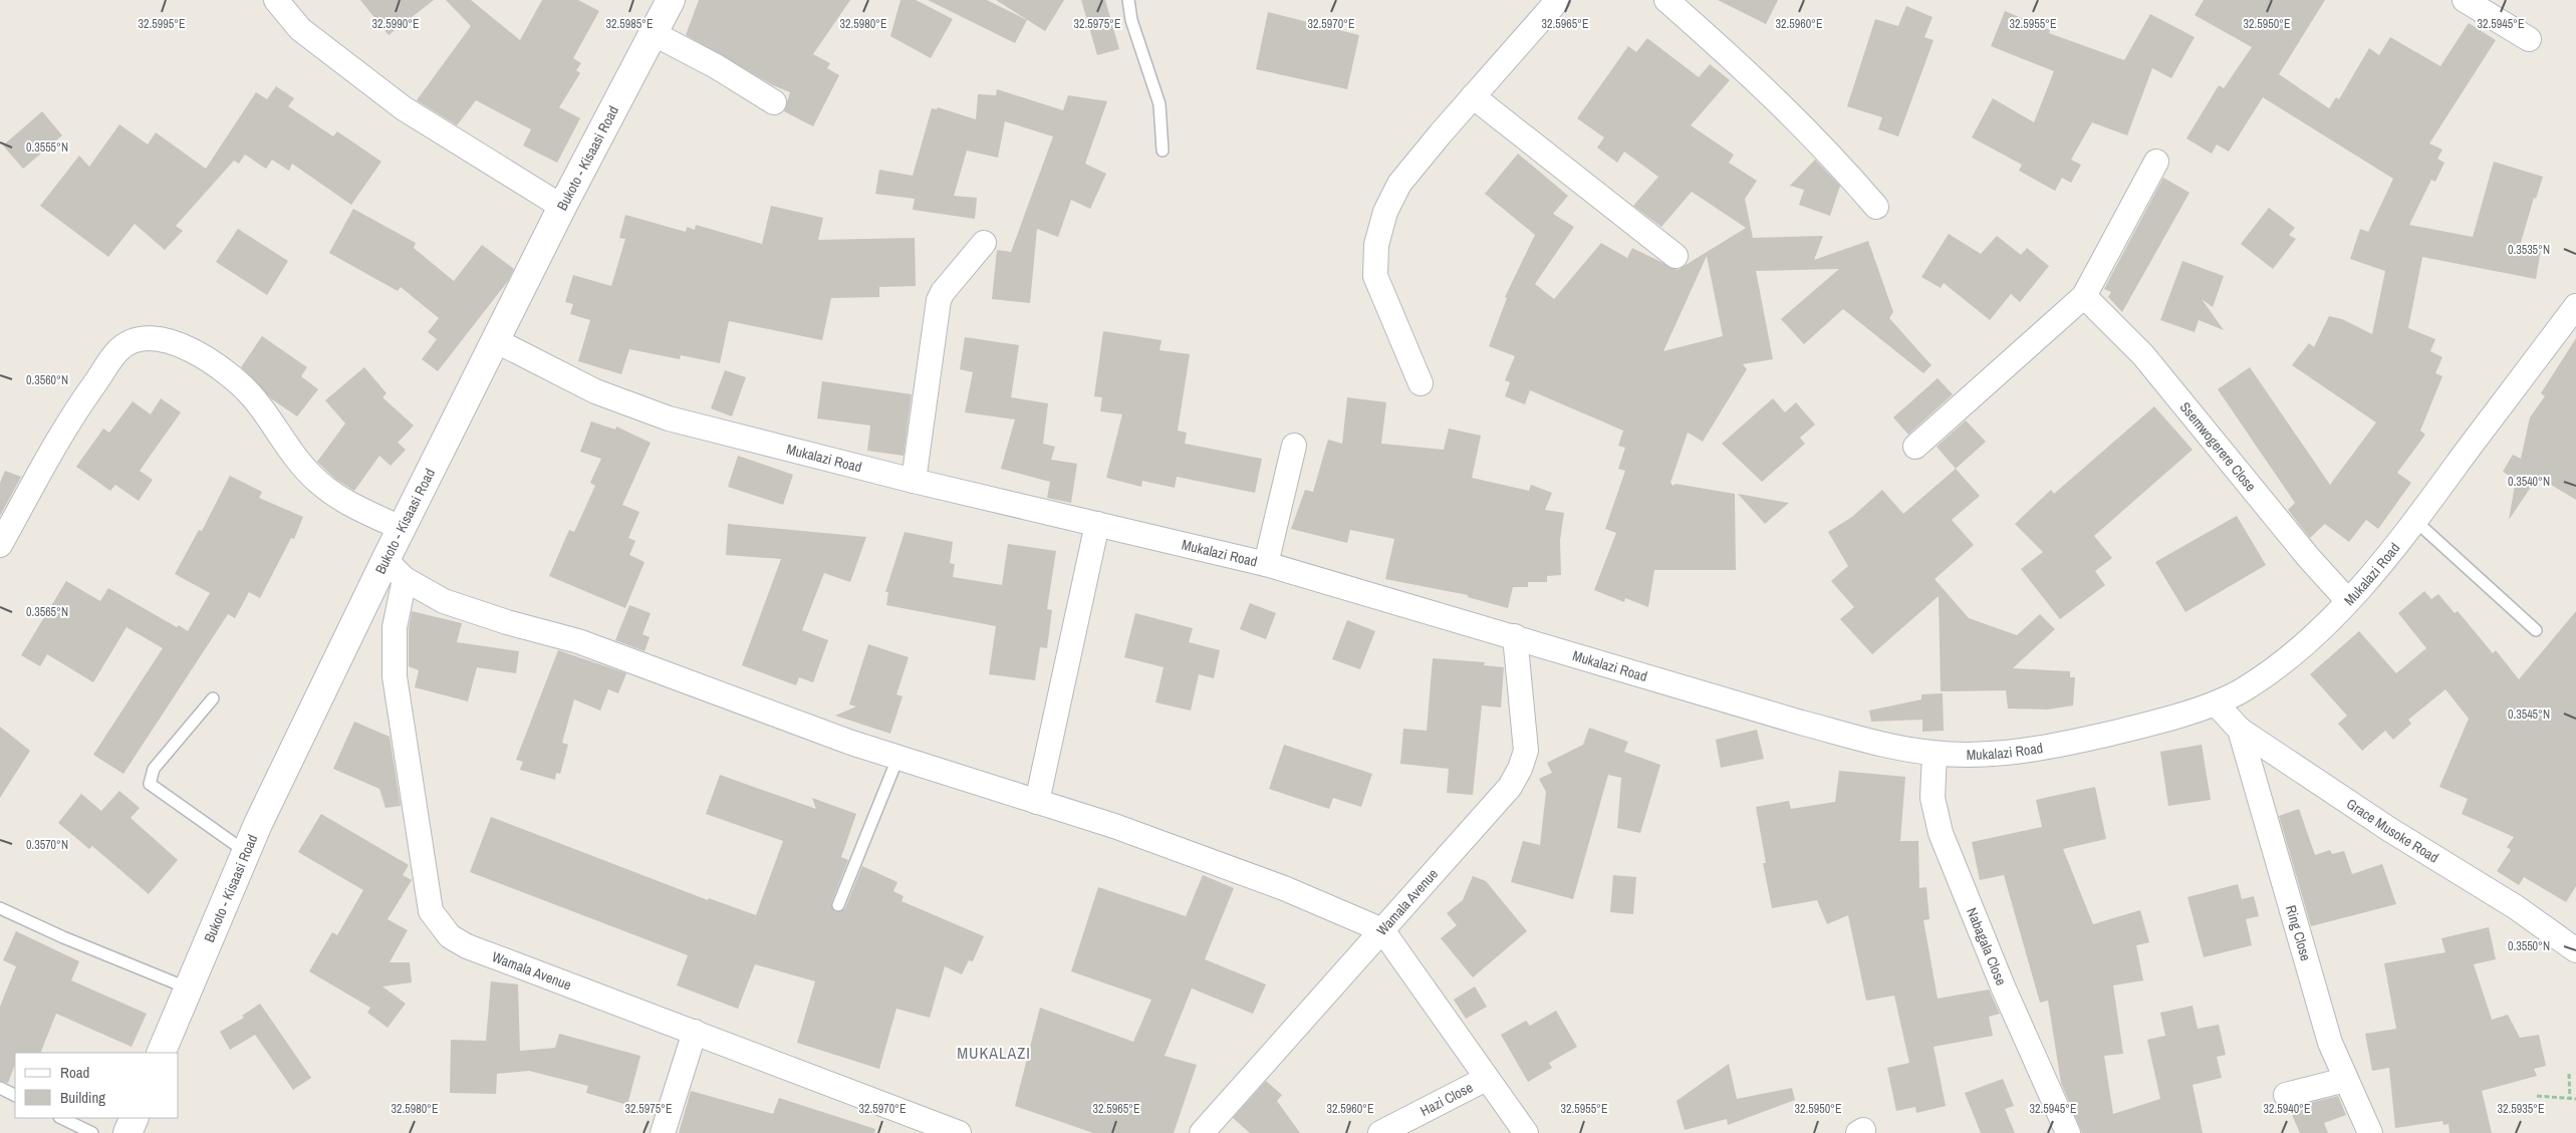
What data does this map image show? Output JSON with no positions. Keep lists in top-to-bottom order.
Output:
{
  "streets": {
    "main road": ["Bukoto - Kisaasi Road"],
    "street": [
      "Ssemwogerere Close",
      "Mukalazi Road",
      "Grace Musoke Road",
      "Wamala Avenue",
      "Ring Close",
      "Nabagala Close",
      "Hazi Close"
    ]
  },
  "crossings": [
    ["Bukoto - Kisaasi Road", "Mukalazi Road"],
    ["Ssemwogerere Close", "Mukalazi Road"],
    ["Mukalazi Road", "Grace Musoke Road"],
    ["Mukalazi Road", "Wamala Avenue"],
    ["Mukalazi Road", "Nabagala Close"],
    ["Grace Musoke Road", "Ring Close"]
  ],
  "districts": ["MUKALAZI"],
  "legend": ["Road", "Building"],
  "coordinates": [
    "32.5995°E",
    "32.5990°E",
    "32.5985°E",
    "32.5980°E",
    "32.5975°E",
    "32.5970°E",
    "32.5965°E",
    "32.5960°E",
    "32.5955°E",
    "32.5950°E",
    "32.5945°E",
    "0.3555°N",
    "0.3535°N",
    "0.3560°N",
    "0.3540°N",
    "0.3565°N",
    "0.3545°N",
    "0.3570°N",
    "0.3550°N",
    "32.5940°E",
    "32.5935°E"
  ]
}
